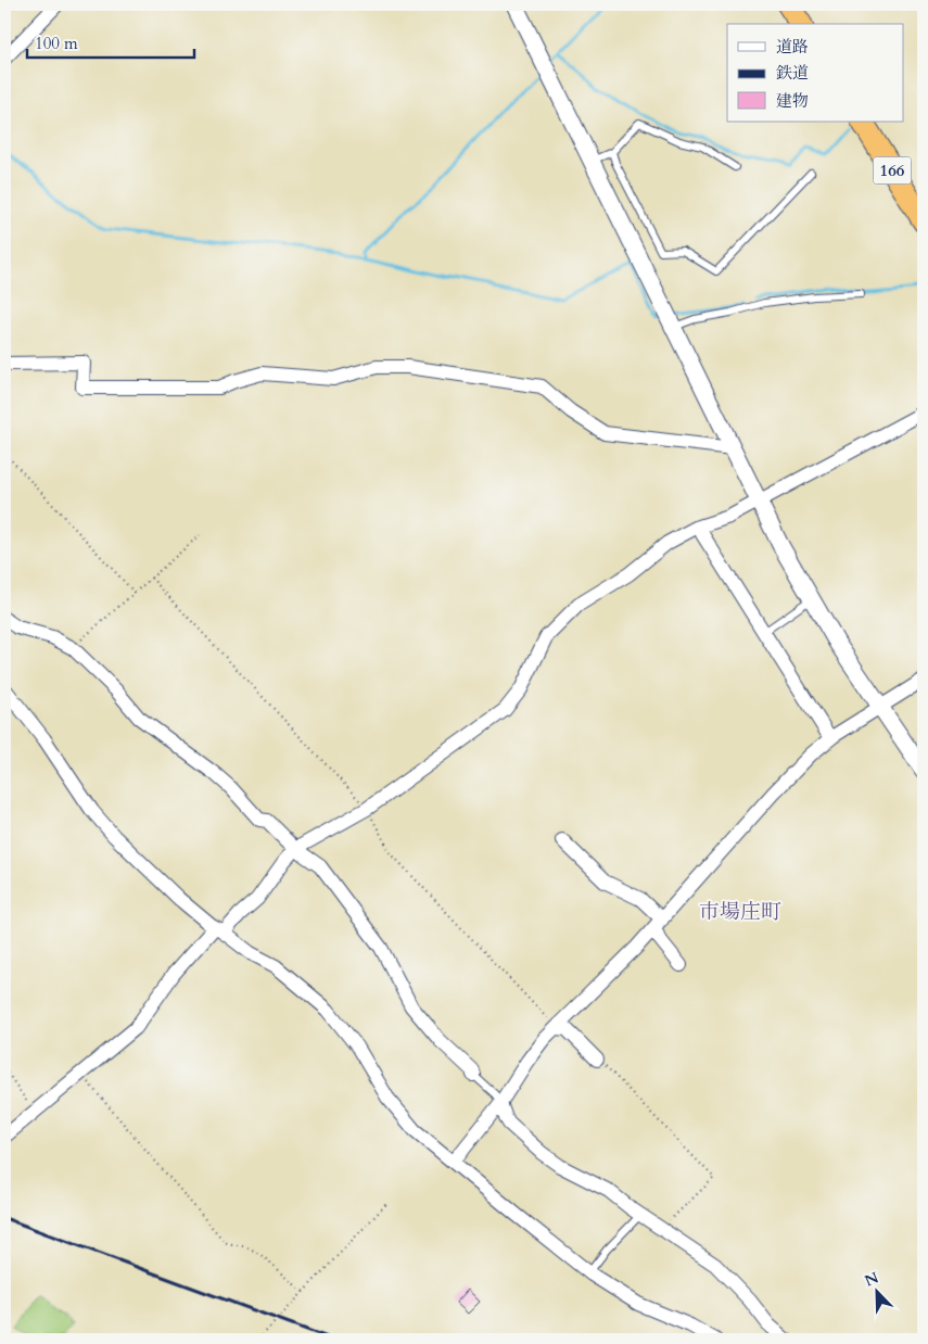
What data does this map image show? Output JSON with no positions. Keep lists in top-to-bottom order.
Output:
{
  "streets": {
    "highway": ["166"]
  },
  "districts": ["市場庄町"],
  "legend": ["道路", "鉄道", "建物"],
  "scale_bar": "100 m",
  "north": "top left"
}
